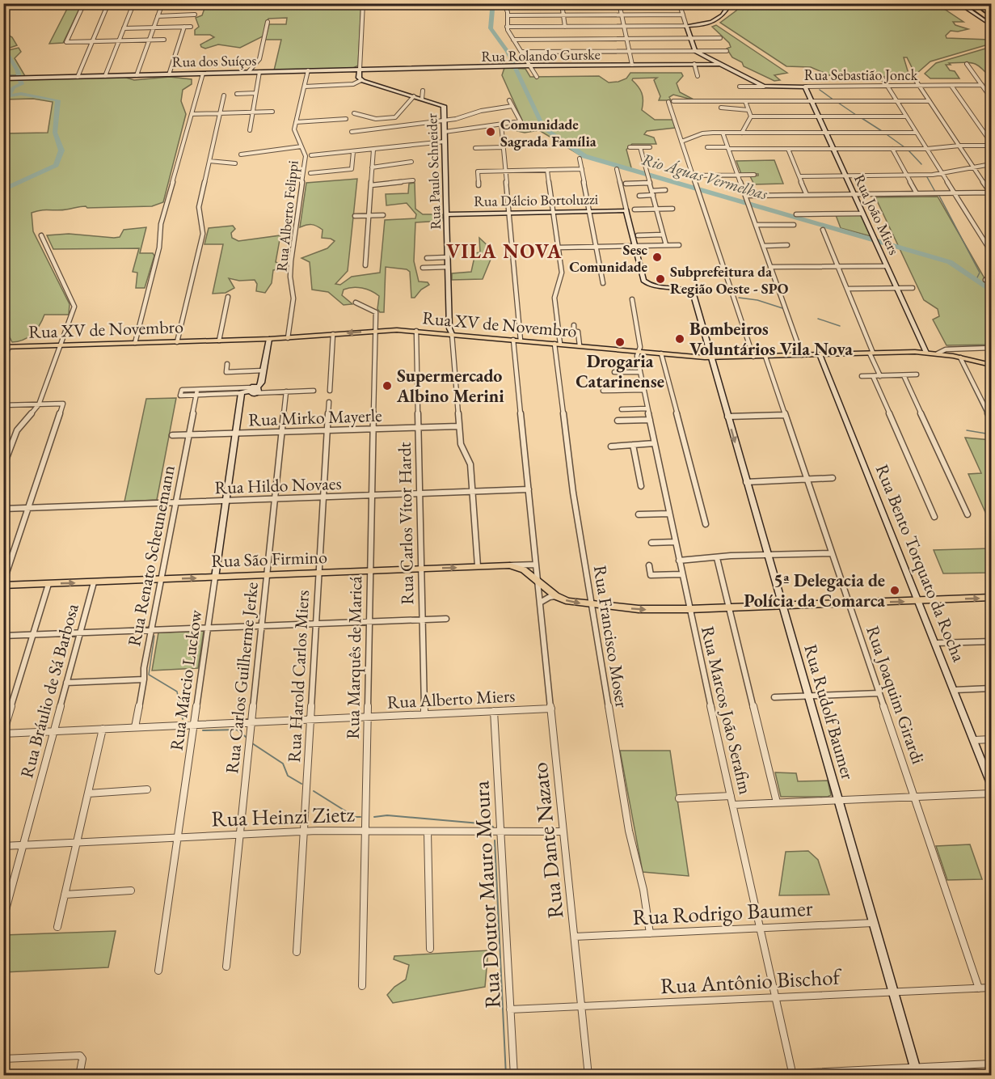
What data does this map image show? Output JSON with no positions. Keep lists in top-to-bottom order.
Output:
{
  "streets": {
    "main road": ["Rua XV de Novembro", "Rua São Firmino"],
    "street": [
      "Rua Rolando Gurske",
      "Rua dos Suíços",
      "Rua Sebastião Jonck",
      "Rua Paulo Schneider",
      "Rua Dálcio Bortoluzzi",
      "Rua João Miers",
      "Rua Alberto Felippi",
      "Rua Mirko Mayerle",
      "Rua Hildo Novaes",
      "Rua Carlos Vítor Hardt",
      "Rua Renato Scheunemann",
      "Rua Bento Torquato da Rocha",
      "Rua Francisco Moser",
      "Rua Marquês de Maricá",
      "Rua Harold Carlos Miers",
      "Rua Carlos Guilherme Jerke",
      "Rua Márcio Luckow",
      "Rua Bráulio de Sá Barbosa",
      "Rua Joaquim Girardi",
      "Rua Alberto Miers",
      "Rua Marcos João Serafim",
      "Rua Rudolf Baumer",
      "Rua Heinzi Zietz",
      "Rua Dante Nazato",
      "Rua Doutor Mauro Moura",
      "Rua Rodrigo Baumer",
      "Rua Antônio Bischof"
    ]
  },
  "crossings": [
    ["Rua Rolando Gurske", "Rua dos Suíços"],
    ["Rua dos Suíços", "Rua Alberto Felippi"],
    ["Rua Sebastião Jonck", "Rua João Miers"],
    ["Rua Paulo Schneider", "Rua Dálcio Bortoluzzi"],
    ["Rua Paulo Schneider", "Rua XV de Novembro"],
    ["Rua Dálcio Bortoluzzi", "Rua Francisco Moser"],
    ["Rua João Miers", "Rua XV de Novembro"],
    ["Rua Alberto Felippi", "Rua XV de Novembro"],
    ["Rua XV de Novembro", "Rua Carlos Vítor Hardt"],
    ["Rua XV de Novembro", "Rua Bento Torquato da Rocha"],
    ["Rua XV de Novembro", "Rua Francisco Moser"],
    ["Rua XV de Novembro", "Rua Marquês de Maricá"],
    ["Rua XV de Novembro", "Rua Joaquim Girardi"],
    ["Rua XV de Novembro", "Rua Marcos João Serafim"],
    ["Rua XV de Novembro", "Rua Rudolf Baumer"],
    ["Rua XV de Novembro", "Rua Dante Nazato"],
    ["Rua Mirko Mayerle", "Rua Carlos Vítor Hardt"],
    ["Rua Mirko Mayerle", "Rua Renato Scheunemann"],
    ["Rua Mirko Mayerle", "Rua Marquês de Maricá"],
    ["Rua Mirko Mayerle", "Rua Harold Carlos Miers"],
    ["Rua Mirko Mayerle", "Rua Carlos Guilherme Jerke"],
    ["Rua Mirko Mayerle", "Rua Márcio Luckow"],
    ["Rua Hildo Novaes", "Rua Carlos Vítor Hardt"],
    ["Rua Hildo Novaes", "Rua Renato Scheunemann"],
    ["Rua Hildo Novaes", "Rua Marquês de Maricá"],
    ["Rua Hildo Novaes", "Rua Harold Carlos Miers"],
    ["Rua Hildo Novaes", "Rua Carlos Guilherme Jerke"],
    ["Rua Hildo Novaes", "Rua Márcio Luckow"],
    ["Rua Hildo Novaes", "Rua Dante Nazato"],
    ["Rua Carlos Vítor Hardt", "Rua São Firmino"],
    ["Rua Carlos Vítor Hardt", "Rua Alberto Miers"],
    ["Rua Renato Scheunemann", "Rua São Firmino"],
    ["Rua Renato Scheunemann", "Rua Alberto Miers"],
    ["Rua São Firmino", "Rua Marquês de Maricá"],
    ["Rua São Firmino", "Rua Harold Carlos Miers"],
    ["Rua São Firmino", "Rua Carlos Guilherme Jerke"],
    ["Rua São Firmino", "Rua Márcio Luckow"],
    ["Rua São Firmino", "Rua Bráulio de Sá Barbosa"],
    ["Rua São Firmino", "Rua Dante Nazato"],
    ["Rua Francisco Moser", "Rua Rodrigo Baumer"],
    ["Rua Marquês de Maricá", "Rua Alberto Miers"],
    ["Rua Marquês de Maricá", "Rua Heinzi Zietz"],
    ["Rua Harold Carlos Miers", "Rua Alberto Miers"],
    ["Rua Harold Carlos Miers", "Rua Heinzi Zietz"],
    ["Rua Carlos Guilherme Jerke", "Rua Alberto Miers"],
    ["Rua Carlos Guilherme Jerke", "Rua Heinzi Zietz"],
    ["Rua Márcio Luckow", "Rua Alberto Miers"],
    ["Rua Márcio Luckow", "Rua Heinzi Zietz"],
    ["Rua Bráulio de Sá Barbosa", "Rua Alberto Miers"],
    ["Rua Bráulio de Sá Barbosa", "Rua Heinzi Zietz"],
    ["Rua Joaquim Girardi", "Rua Antônio Bischof"],
    ["Rua Alberto Miers", "Rua Dante Nazato"],
    ["Rua Alberto Miers", "Rua Doutor Mauro Moura"],
    ["Rua Marcos João Serafim", "Rua Rodrigo Baumer"],
    ["Rua Marcos João Serafim", "Rua Antônio Bischof"],
    ["Rua Rudolf Baumer", "Rua Rodrigo Baumer"],
    ["Rua Rudolf Baumer", "Rua Antônio Bischof"],
    ["Rua Heinzi Zietz", "Rua Dante Nazato"],
    ["Rua Heinzi Zietz", "Rua Doutor Mauro Moura"],
    ["Rua Dante Nazato", "Rua Rodrigo Baumer"],
    ["Rua Dante Nazato", "Rua Antônio Bischof"],
    ["Rua Doutor Mauro Moura", "Rua Antônio Bischof"]
  ],
  "districts": ["VILA NOVA"],
  "water": ["Rio Águas Vermelhas"],
  "places": [
    "Comunidade Sagrada Família",
    "Sesc Comunidade",
    "Subprefeitura da Região Oeste - SPO",
    "Bombeiros Voluntários Vila Nova",
    "Drogaria Catarinense",
    "Supermercado Albino Merini",
    "5ª Delegacia de Polícia da Comarca"
  ]
}
